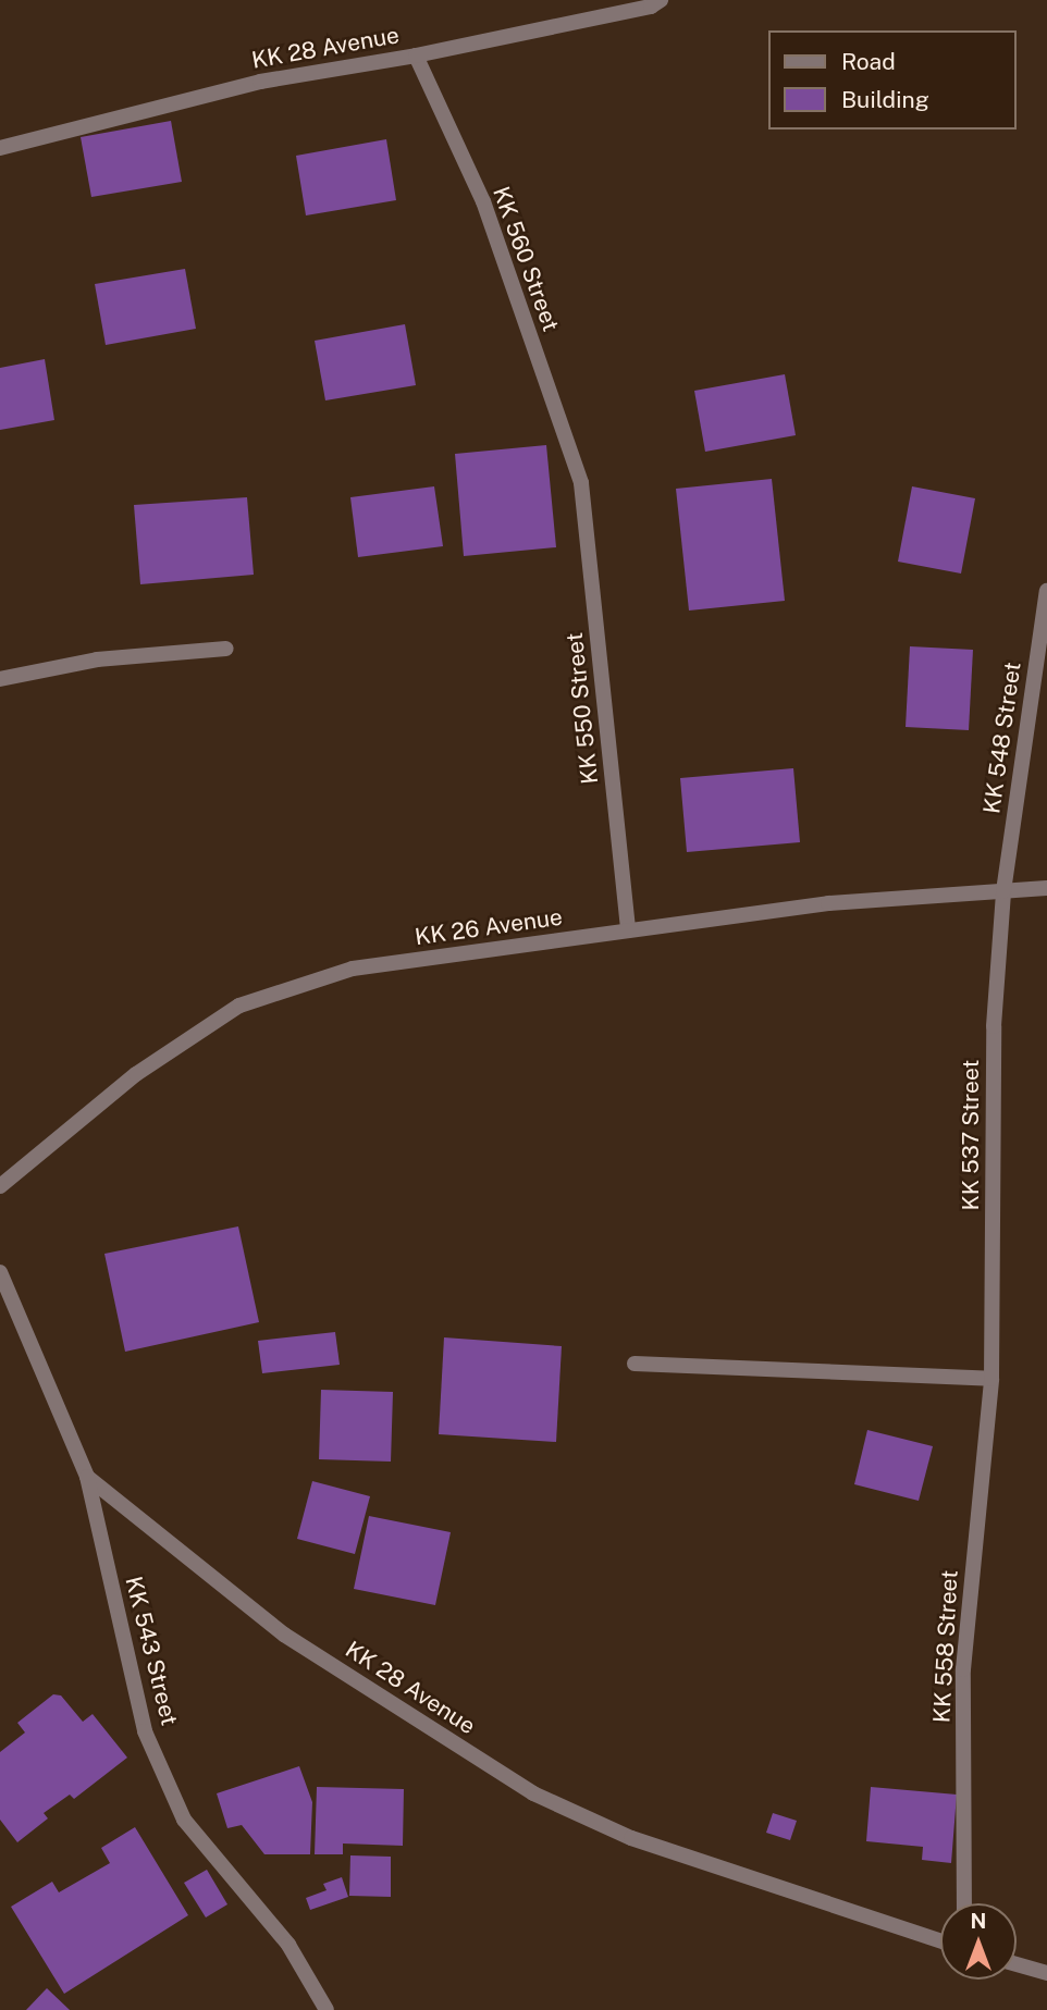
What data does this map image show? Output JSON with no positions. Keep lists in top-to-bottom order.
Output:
{
  "streets": {
    "street": [
      "KK 28 Avenue",
      "KK 560 Street",
      "KK 550 Street",
      "KK 548 Street",
      "KK 26 Avenue",
      "KK 537 Street",
      "KK 558 Street",
      "KK 543 Street"
    ]
  },
  "crossings": [
    ["KK 28 Avenue", "KK 560 Street"],
    ["KK 28 Avenue", "KK 543 Street"],
    ["KK 560 Street", "KK 550 Street"],
    ["KK 550 Street", "KK 26 Avenue"],
    ["KK 548 Street", "KK 26 Avenue"],
    ["KK 548 Street", "KK 537 Street"],
    ["KK 26 Avenue", "KK 537 Street"],
    ["KK 537 Street", "KK 558 Street"]
  ],
  "legend": ["Road", "Building"],
  "north": "top"
}
